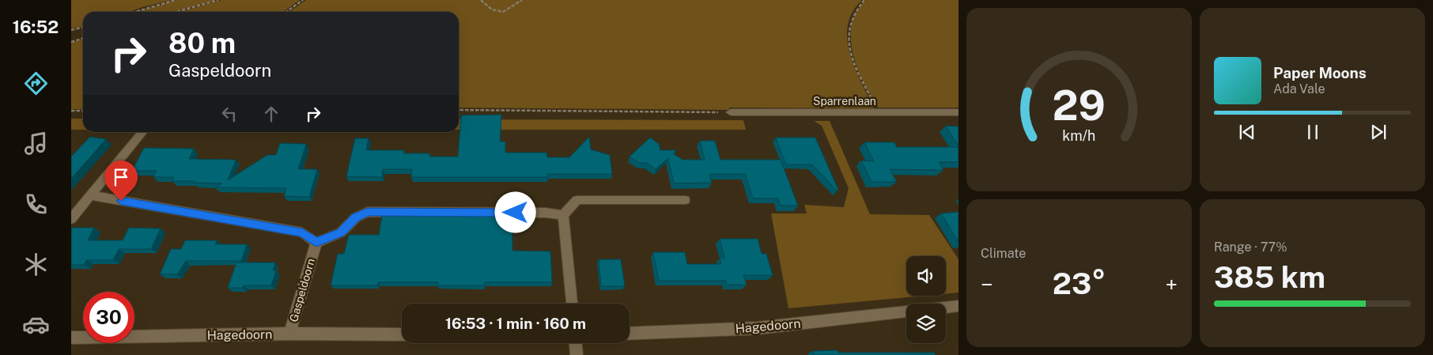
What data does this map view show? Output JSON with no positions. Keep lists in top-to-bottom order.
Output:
{
  "streets": {
    "street": ["Sparrenlaan", "Gaspeldoorn", "Hagedoorn"]
  },
  "crossings": [
    ["Gaspeldoorn", "Hagedoorn"]
  ],
  "page": {
    "tabs": "16:52",
    "turn": ["80 m", "Gaspeldoorn"],
    "song": ["Paper Moons", "Ada Vale"],
    "tile": [
      "Climate",
      ["Range · 77%", "385 km"]
    ],
    "heat": ["−", "23°", "+"],
    "limit": "30",
    "trip": "16:53 · 1 min · 160 m",
    "gauge": ["29", "km/h"]
  }
}
